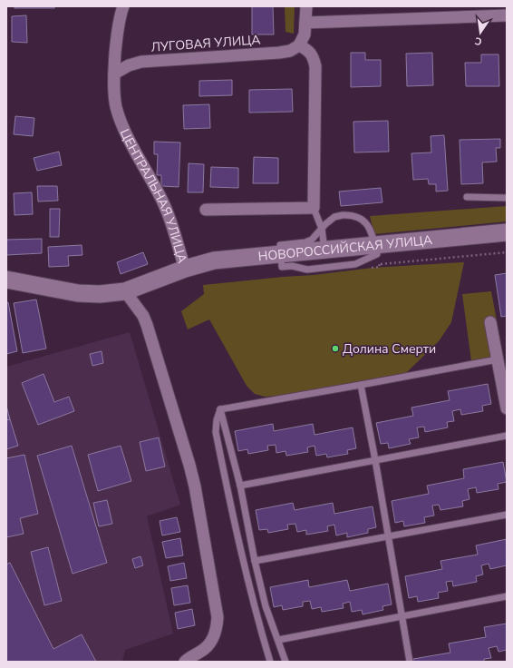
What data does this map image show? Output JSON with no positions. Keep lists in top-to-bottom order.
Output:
{
  "streets": {
    "street": ["ЛУГОВАЯ УЛИЦА", "ЦЕНТРАЛЬНАЯ УЛИЦА", "НОВОРОССИЙСКАЯ УЛИЦА"]
  },
  "crossings": [
    ["ЛУГОВАЯ УЛИЦА", "ЦЕНТРАЛЬНАЯ УЛИЦА"],
    ["ЦЕНТРАЛЬНАЯ УЛИЦА", "НОВОРОССИЙСКАЯ УЛИЦА"]
  ],
  "places": ["Долина Смерти"],
  "north": "bottom"
}
